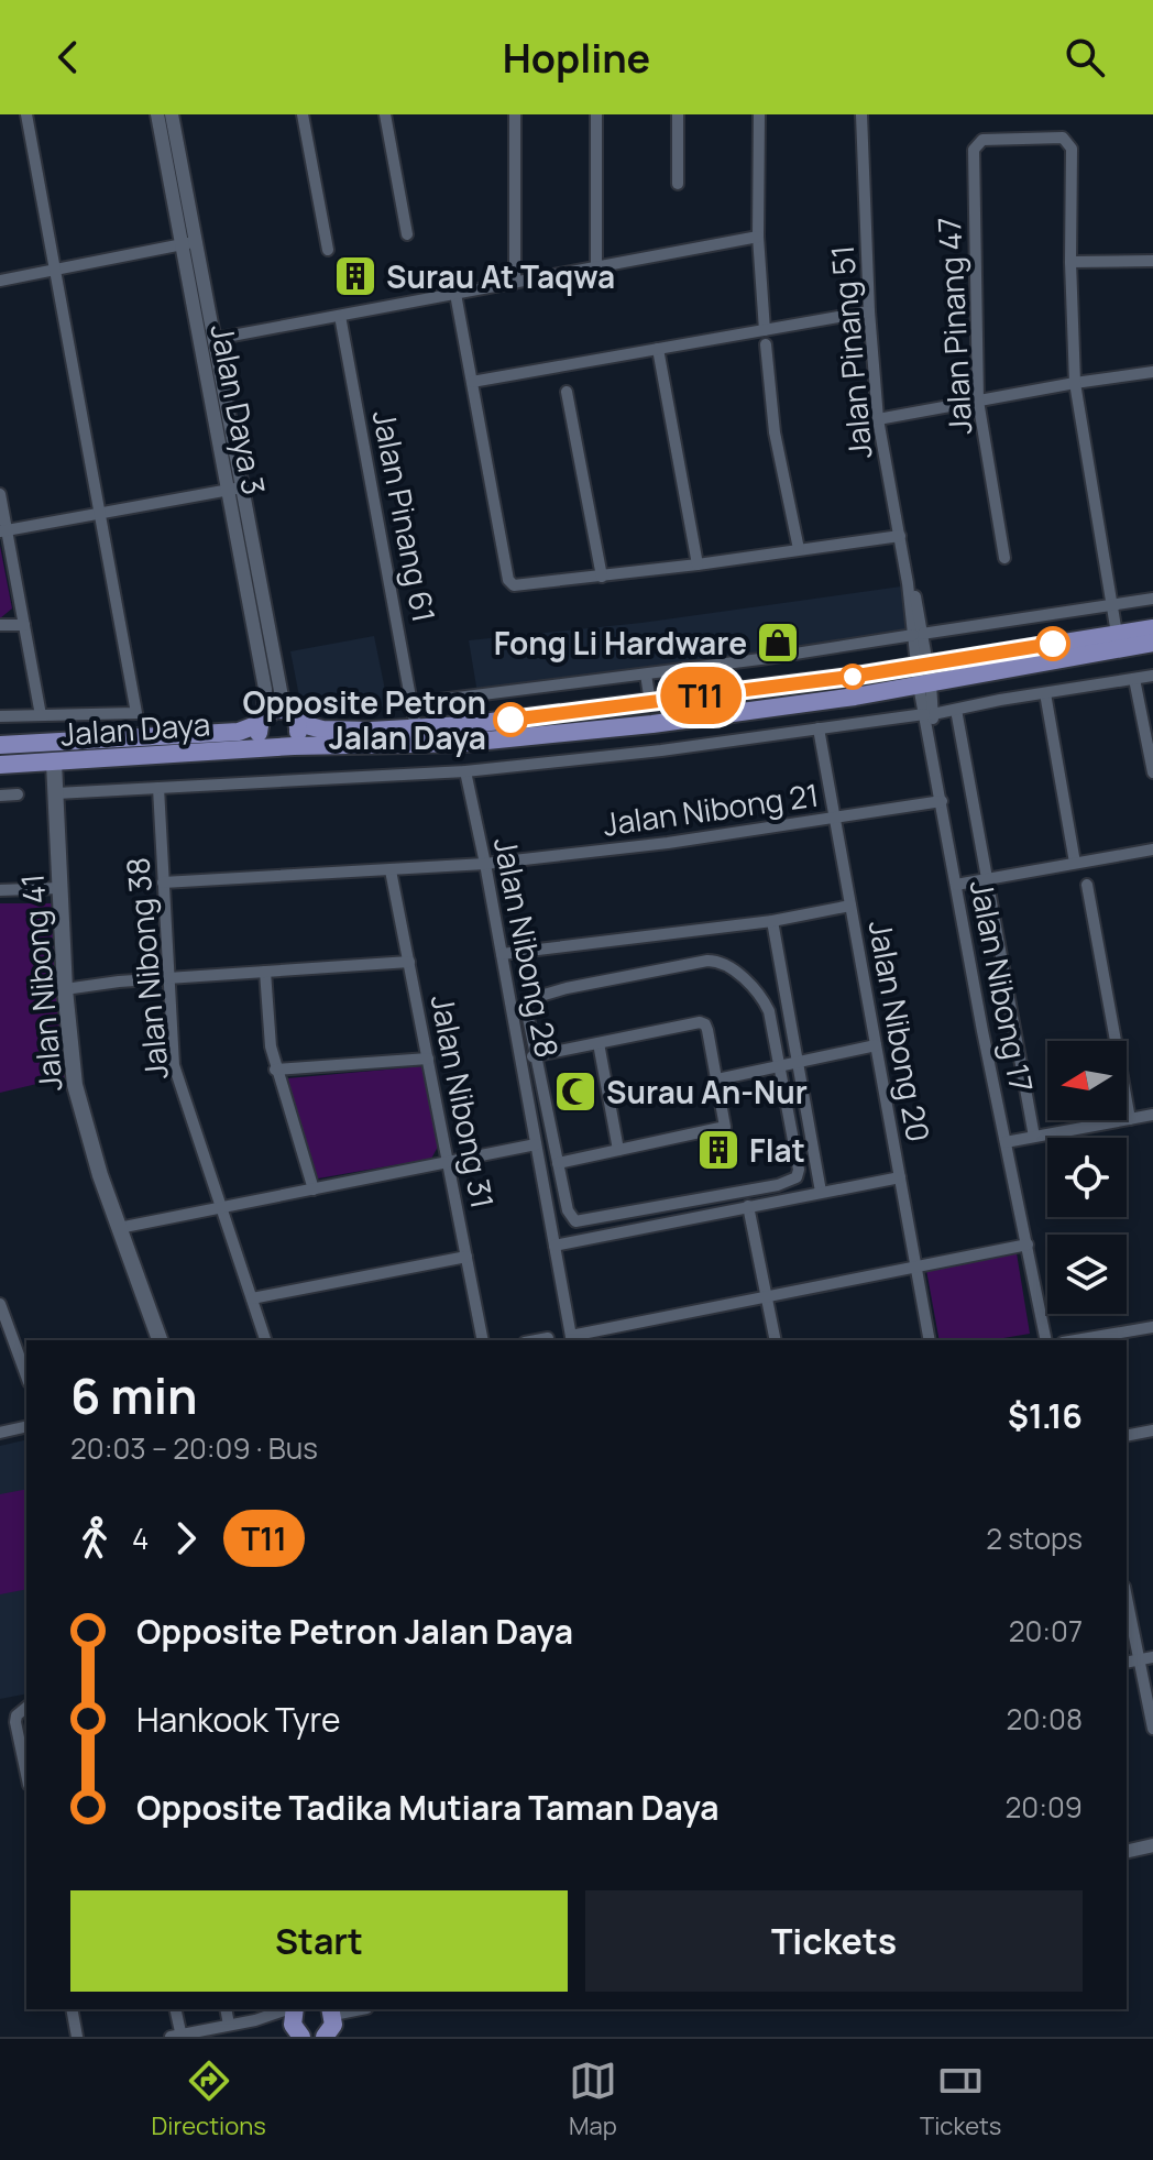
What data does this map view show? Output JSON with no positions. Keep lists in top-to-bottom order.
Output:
{
  "streets": {
    "main road": ["Jalan Daya", "Jalan Nibong 41"],
    "street": [
      "Jalan Pinang 47",
      "Jalan Pinang 51",
      "Jalan Daya 3",
      "Jalan Pinang 61",
      "Jalan Nibong 21",
      "Jalan Nibong 28",
      "Jalan Nibong 38",
      "Jalan Nibong 17",
      "Jalan Nibong 20",
      "Jalan Nibong 31"
    ]
  },
  "crossings": [
    ["Jalan Pinang 51", "Jalan Daya"],
    ["Jalan Pinang 51", "Jalan Nibong 17"],
    ["Jalan Daya 3", "Jalan Daya"],
    ["Jalan Pinang 61", "Jalan Daya"],
    ["Jalan Daya", "Jalan Nibong 41"],
    ["Jalan Nibong 21", "Jalan Nibong 28"],
    ["Jalan Nibong 21", "Jalan Nibong 38"],
    ["Jalan Nibong 21", "Jalan Nibong 17"],
    ["Jalan Nibong 21", "Jalan Nibong 20"],
    ["Jalan Nibong 21", "Jalan Nibong 31"]
  ],
  "places": {
    "building": ["Surau At Taqwa", "Flat"],
    "shop": ["Fong Li Hardware"],
    "other": ["Opposite Petron Jalan Daya"],
    "mosque": ["Surau An-Nur"]
  },
  "lines": ["bus line T11"],
  "north": "left",
  "page": {
    "header": "Hopline",
    "on_map": "T11",
    "heading": ["6 min", "20:03 – 20:09 · Bus", "$1.16"],
    "legs": ["4", "T11", "2 stops"],
    "list": [
      {
        "name": "Opposite Petron Jalan Daya",
        "value": "20:07"
      },
      {
        "name": "Hankook Tyre",
        "value": "20:08"
      },
      {
        "name": "Opposite Tadika Mutiara Taman Daya",
        "value": "20:09"
      }
    ],
    "buttons": ["Start", "Tickets"],
    "tabs": ["Directions", "Map", "Tickets"]
  }
}
